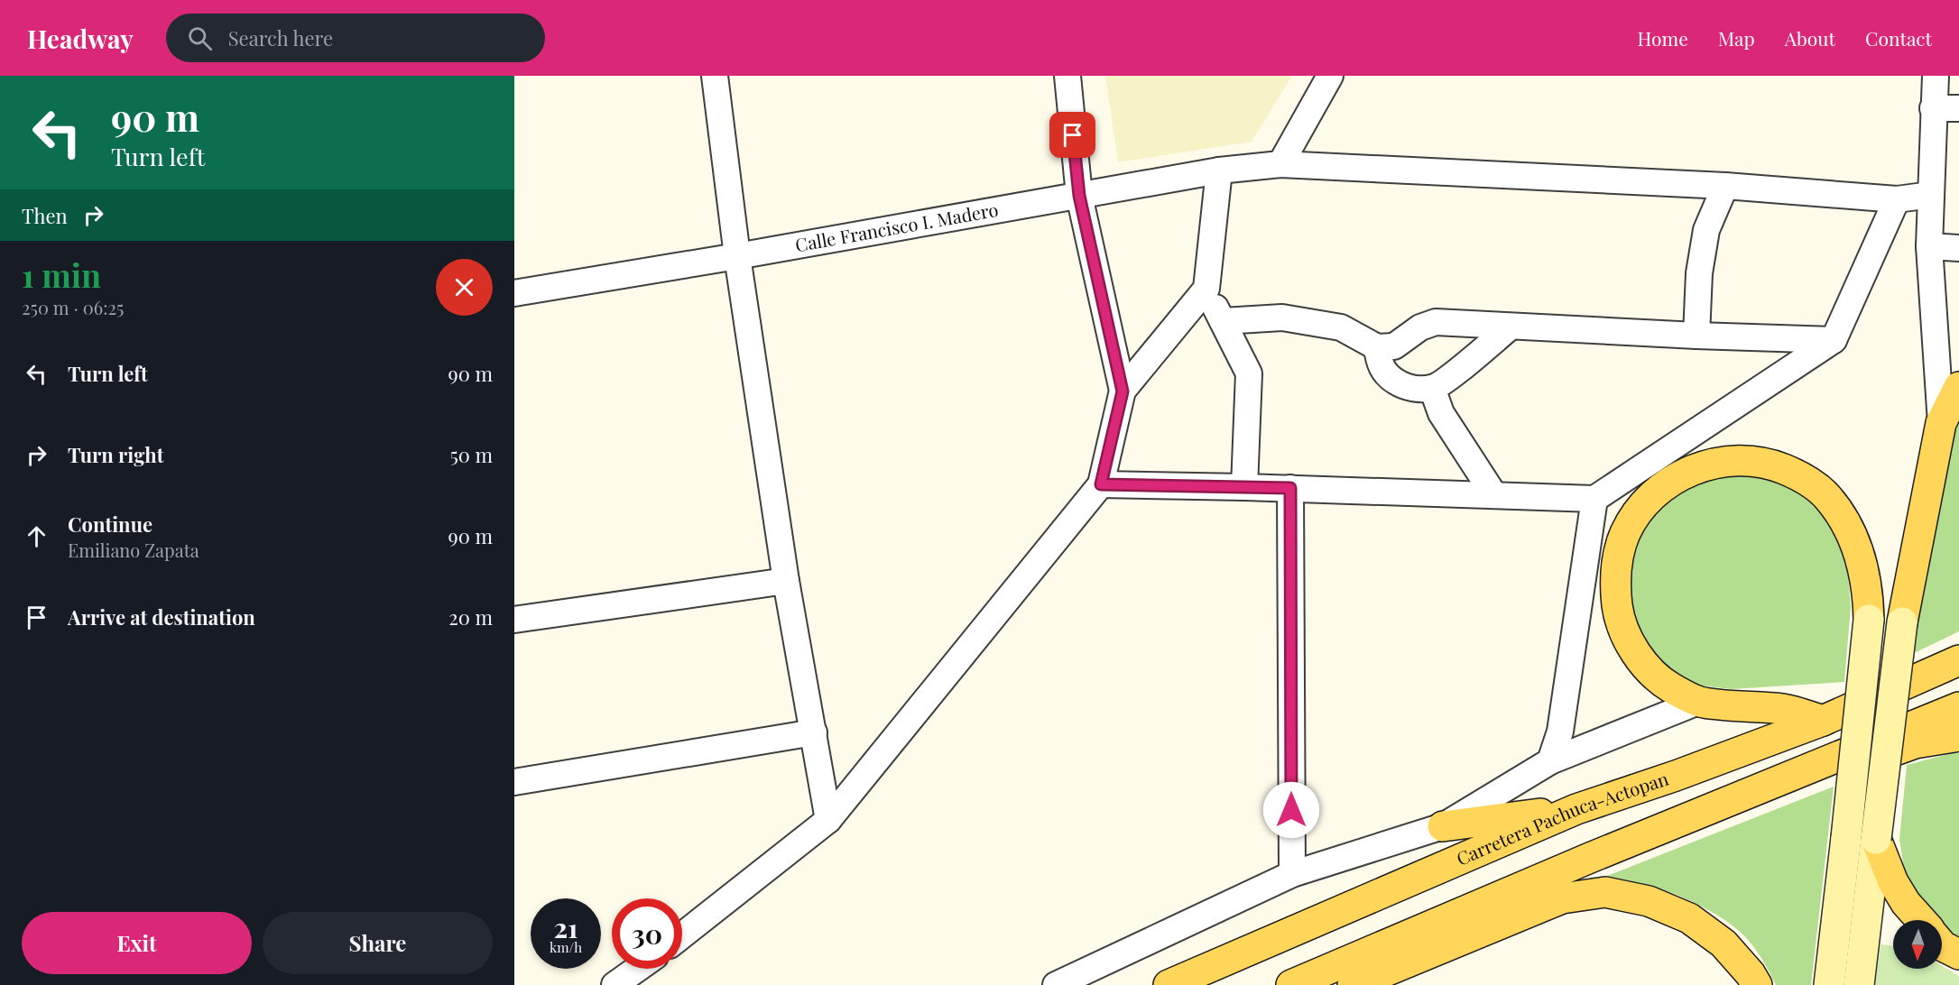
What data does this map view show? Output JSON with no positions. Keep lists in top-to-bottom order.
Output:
{
  "streets": {
    "main road": ["Carretera Pachuca-Actopan"],
    "street": ["Calle Francisco I. Madero"]
  },
  "north": "bottom",
  "page": {
    "header": "Headway",
    "search": "Search here",
    "nav": [
      "Home",
      "Map",
      "About",
      "Contact"
    ],
    "turn": ["90 m", "Turn left"],
    "then": "Then",
    "heading": ["1 min", "250 m · 06:25"],
    "list": [
      {
        "name": "Turn left",
        "value": "90 m"
      },
      {
        "name": "Turn right",
        "value": "50 m"
      },
      {
        "name": "Continue",
        "note": "Emiliano Zapata",
        "value": "90 m"
      },
      {
        "name": "Arrive at destination",
        "value": "20 m"
      }
    ],
    "speed": "21 km/h",
    "limit": "30",
    "buttons": ["Exit", "Share"]
  }
}
